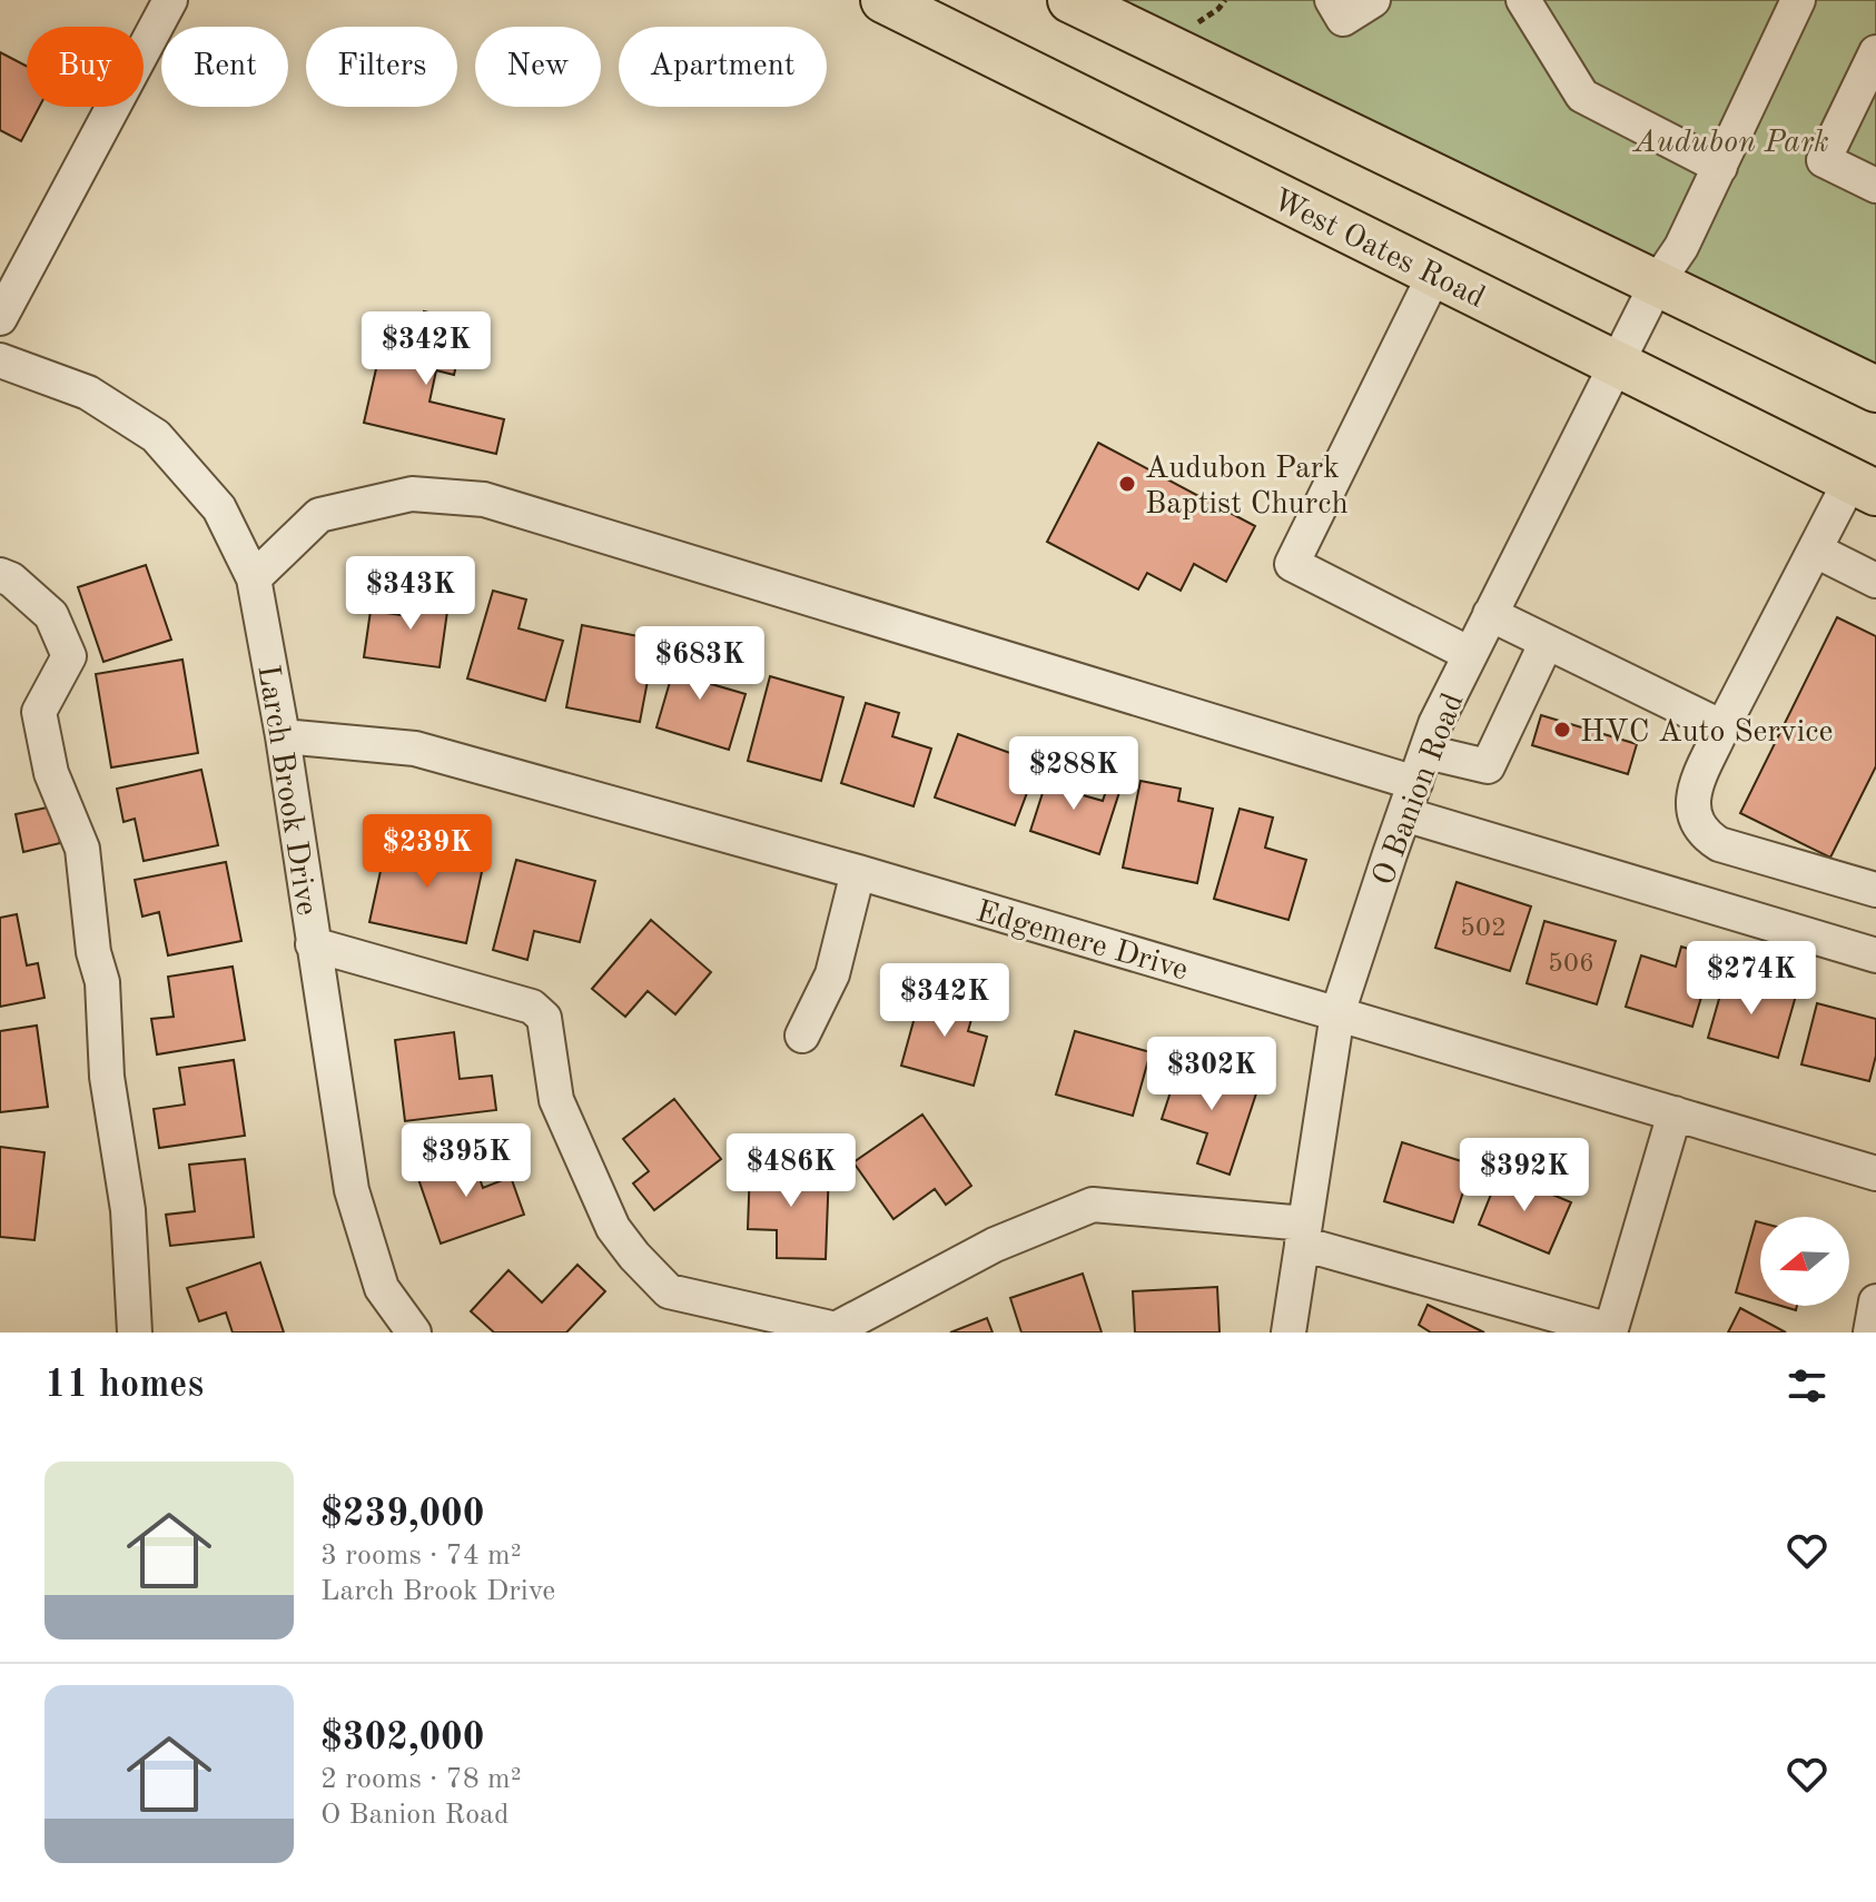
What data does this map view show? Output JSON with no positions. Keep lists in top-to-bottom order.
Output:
{
  "streets": {
    "main road": ["West Oates Road"],
    "street": ["O Banion Road", "Larch Brook Drive", "Edgemere Drive"]
  },
  "crossings": [
    ["West Oates Road", "O Banion Road"],
    ["O Banion Road", "Edgemere Drive"],
    ["Larch Brook Drive", "Edgemere Drive"]
  ],
  "parks": ["Audubon Park"],
  "places": ["Audubon Park Baptist Church", "HVC Auto Service"],
  "house_numbers": ["502", "506"],
  "north": "left",
  "page": {
    "chip": [
      "Buy",
      "Rent",
      "Filters",
      "New",
      "Apartment"
    ],
    "price": [
      "$342K",
      "$343K",
      "$683K",
      "$288K",
      "$239K",
      "$274K",
      "$342K",
      "$302K",
      "$395K",
      "$486K",
      "$392K"
    ],
    "heading": "11 homes",
    "list": [
      {
        "name": "$239,000",
        "note": "3 rooms · 74 m² · Larch Brook Drive"
      },
      {
        "name": "$302,000",
        "note": "2 rooms · 78 m² · O Banion Road"
      }
    ]
  }
}
